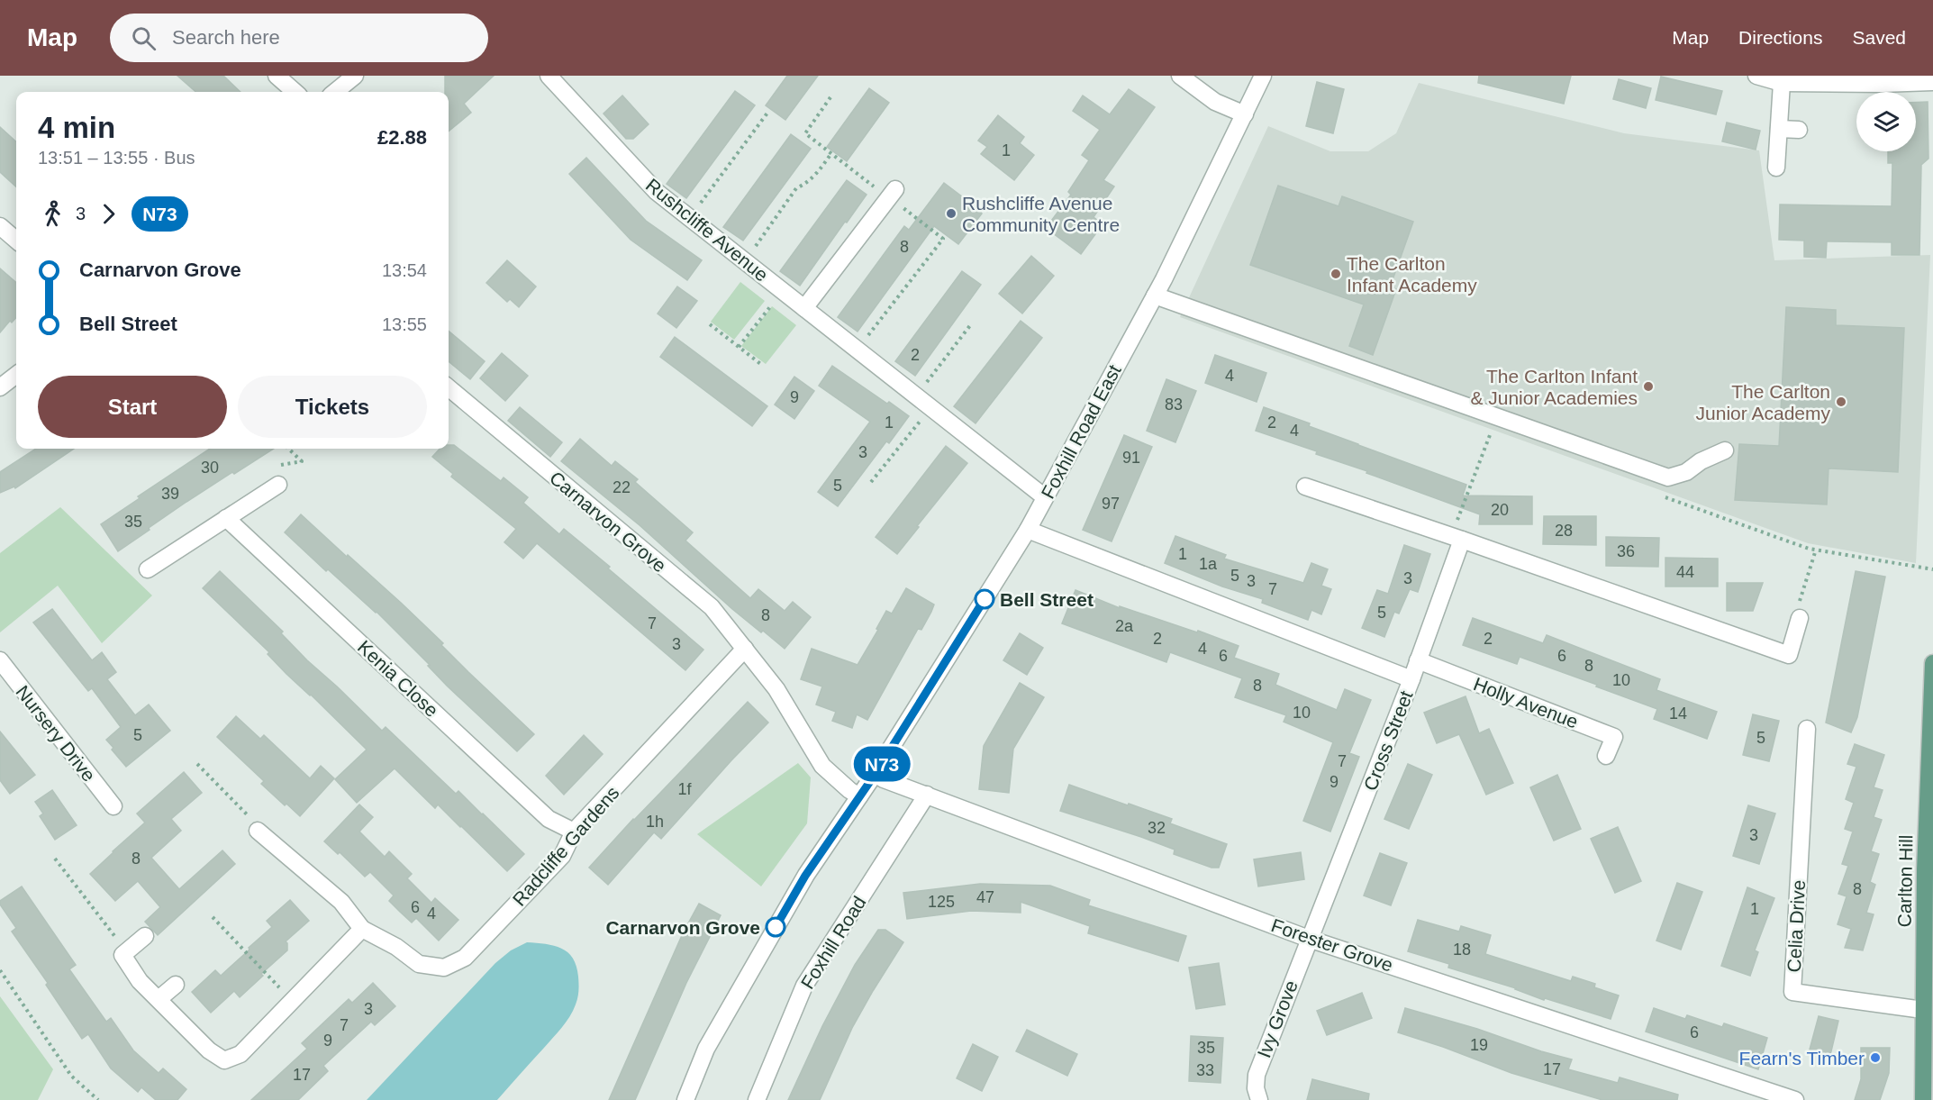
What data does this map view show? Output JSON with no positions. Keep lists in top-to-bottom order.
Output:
{
  "streets": {
    "main road": ["Carlton Hill"],
    "street": [
      "Rushcliffe Avenue",
      "Foxhill Road East",
      "Carnarvon Grove",
      "Kenia Close",
      "Holly Avenue",
      "Nursery Drive",
      "Cross Street",
      "Radcliffe Gardens",
      "Celia Drive",
      "Foxhill Road",
      "Forester Grove",
      "Ivy Grove"
    ]
  },
  "crossings": [
    ["Rushcliffe Avenue", "Foxhill Road East"],
    ["Foxhill Road East", "Carnarvon Grove"],
    ["Foxhill Road East", "Forester Grove"],
    ["Carnarvon Grove", "Radcliffe Gardens"],
    ["Kenia Close", "Radcliffe Gardens"],
    ["Holly Avenue", "Cross Street"],
    ["Cross Street", "Forester Grove"],
    ["Cross Street", "Ivy Grove"],
    ["Carlton Hill", "Celia Drive"],
    ["Foxhill Road", "Forester Grove"],
    ["Forester Grove", "Ivy Grove"]
  ],
  "places": [
    "Rushcliffe Avenue Community Centre",
    "The Carlton Infant Academy",
    "The Carlton Infant & Junior Academies",
    "The Carlton Junior Academy",
    "Bell Street",
    "Carnarvon Grove",
    "Fearn's Timber"
  ],
  "lines": ["bus line N73"],
  "house_numbers": [
    "1",
    "8",
    "2",
    "4",
    "9",
    "83",
    "1",
    "2",
    "4",
    "3",
    "91",
    "30",
    "5",
    "22",
    "39",
    "97",
    "20",
    "35",
    "28",
    "36",
    "1",
    "1a",
    "44",
    "5",
    "3",
    "3",
    "7",
    "5",
    "8",
    "7",
    "2a",
    "2",
    "2",
    "3",
    "4",
    "6",
    "6",
    "8",
    "10",
    "8",
    "10",
    "14",
    "5",
    "5",
    "7",
    "9",
    "1f",
    "1h",
    "32",
    "3",
    "8",
    "8",
    "47",
    "125",
    "6",
    "1",
    "4",
    "18",
    "3",
    "7",
    "6",
    "9",
    "19",
    "35",
    "17",
    "33",
    "17"
  ],
  "page": {
    "header": "Map",
    "search": "Search here",
    "nav": ["Map", "Directions", "Saved"],
    "on_map": "N73",
    "heading": ["4 min", "13:51 – 13:55 · Bus", "£2.88"],
    "legs": ["3", "N73"],
    "list": [
      {
        "name": "Carnarvon Grove",
        "value": "13:54"
      },
      {
        "name": "Bell Street",
        "value": "13:55"
      }
    ],
    "buttons": ["Start", "Tickets"]
  }
}
